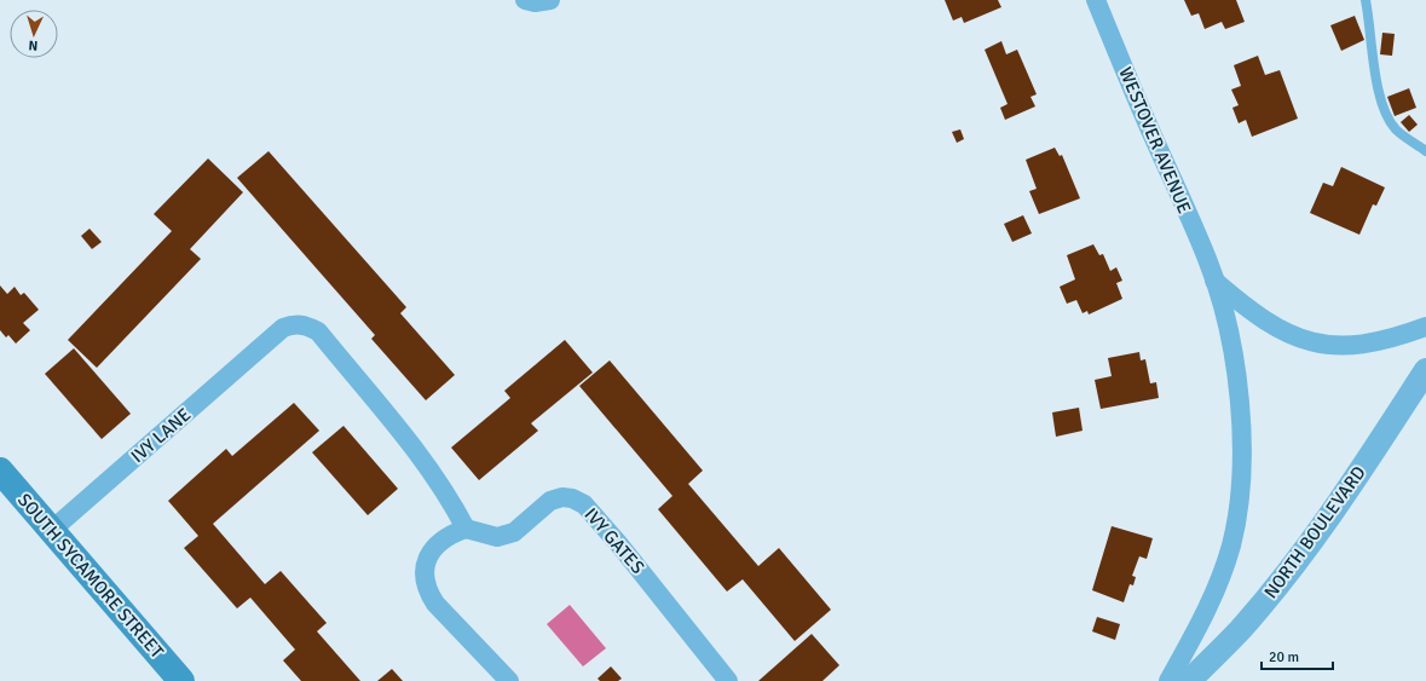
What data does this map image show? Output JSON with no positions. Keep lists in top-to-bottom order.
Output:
{
  "streets": {
    "main road": ["SOUTH SYCAMORE STREET"],
    "street": [
      "WESTOVER AVENUE",
      "IVY LANE",
      "NORTH BOULEVARD",
      "IVY GATES"
    ]
  },
  "crossings": [
    ["IVY LANE", "IVY GATES"],
    ["IVY LANE", "SOUTH SYCAMORE STREET"]
  ],
  "scale_bar": "20 m",
  "north": "bottom"
}
